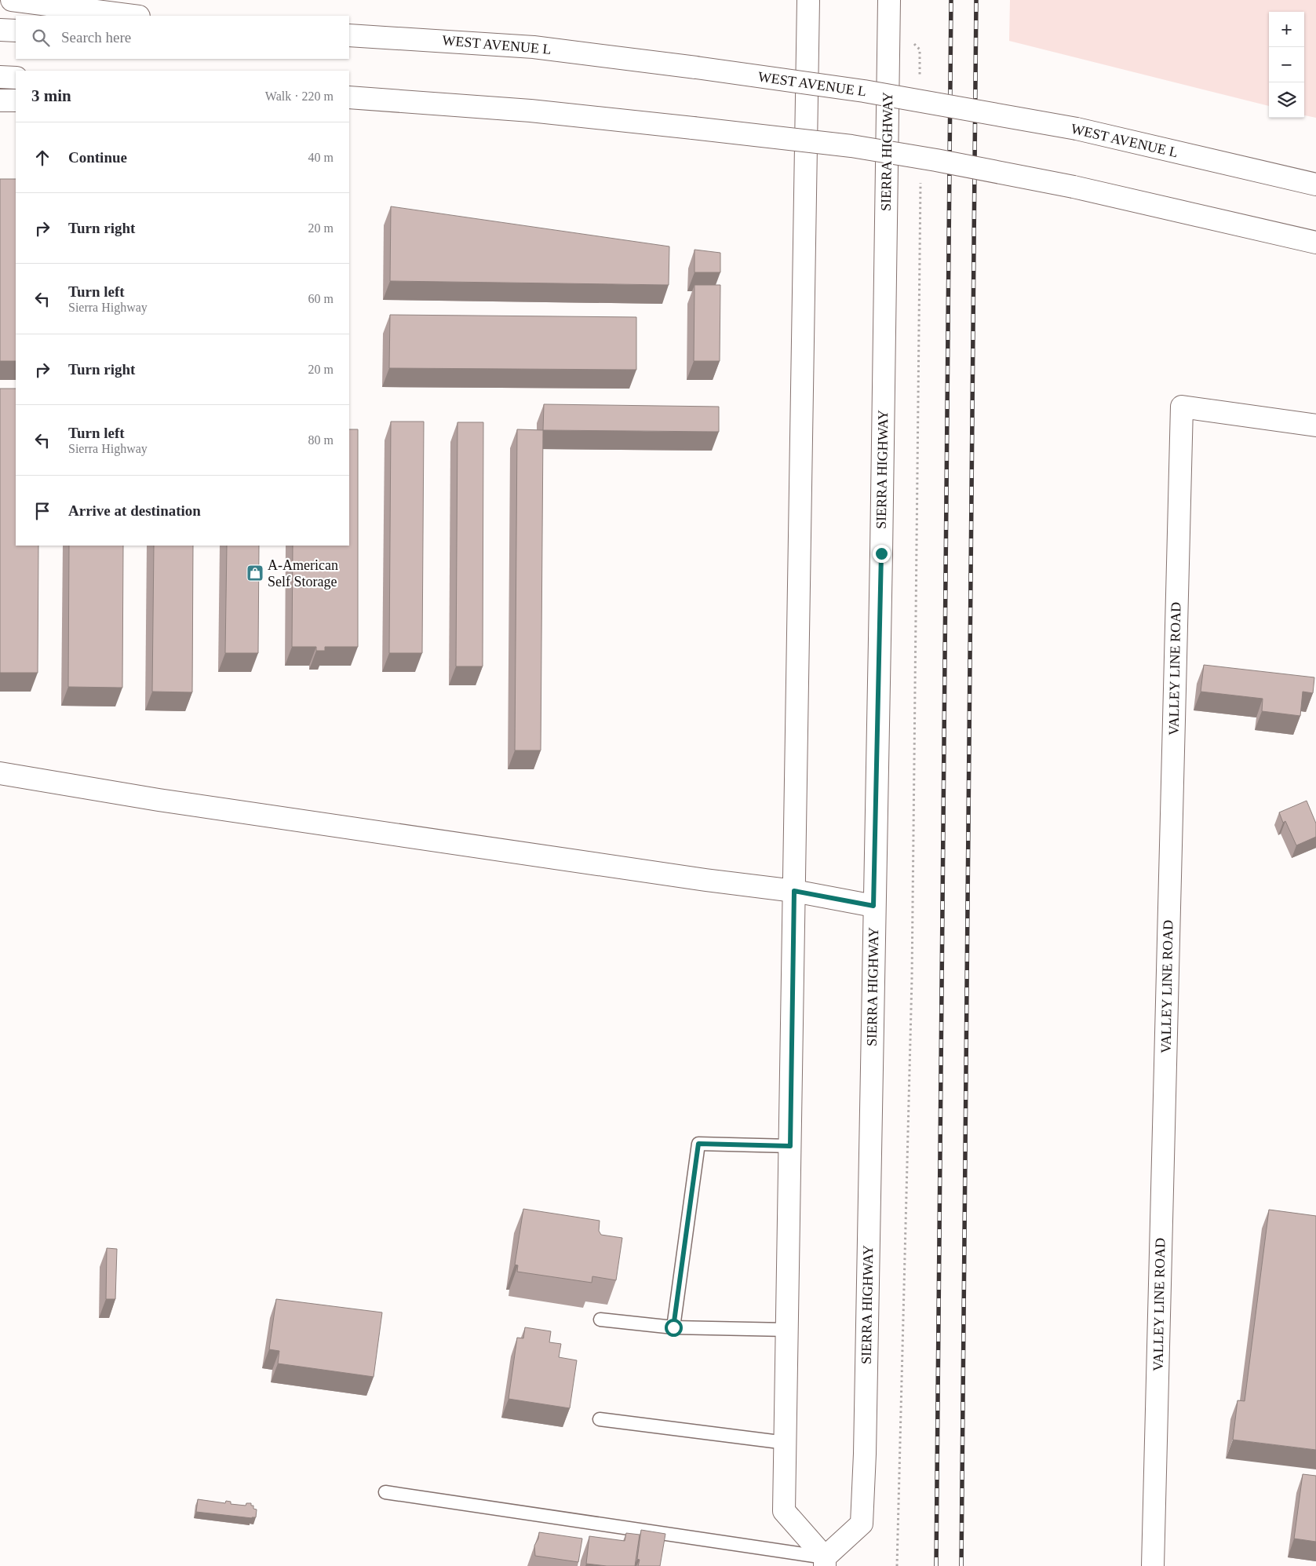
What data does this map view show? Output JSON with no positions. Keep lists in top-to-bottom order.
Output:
{
  "streets": {
    "main road": ["WEST AVENUE L", "SIERRA HIGHWAY", "VALLEY LINE ROAD"]
  },
  "places": {
    "shop": ["A-American Self Storage"]
  },
  "page": {
    "map_buttons": ["+", "−"],
    "search": "Search here",
    "heading": ["3 min", "Walk · 220 m"],
    "list": [
      ["Continue", "40 m"],
      ["Turn right", "20 m"],
      ["Turn left", "Sierra Highway", "60 m"],
      ["Turn right", "20 m"],
      ["Turn left", "Sierra Highway", "80 m"],
      "Arrive at destination"
    ]
  }
}
